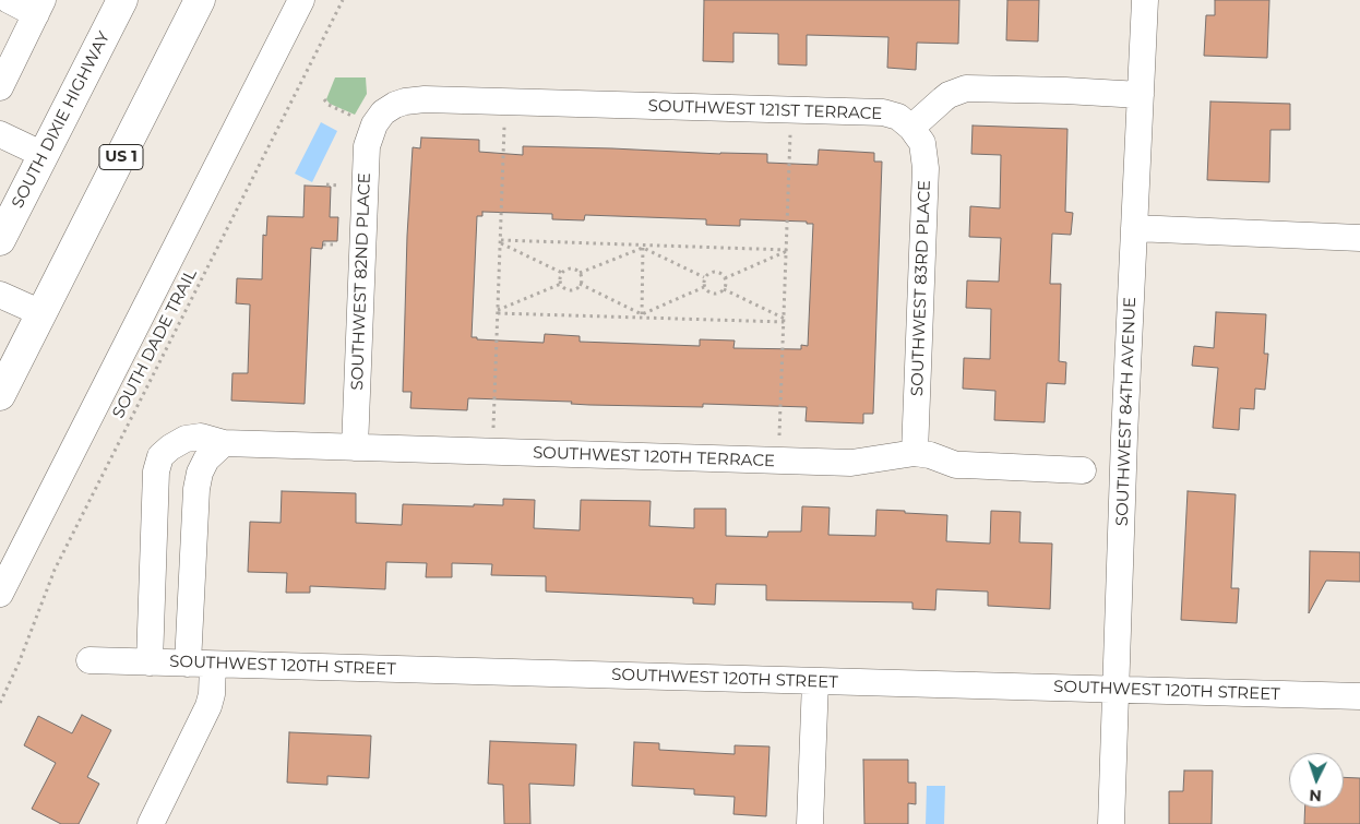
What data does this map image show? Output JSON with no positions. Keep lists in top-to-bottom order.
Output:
{
  "streets": {
    "highway": ["SOUTH DIXIE HIGHWAY", "US 1"],
    "street": [
      "SOUTHWEST 121ST TERRACE",
      "SOUTHWEST 82ND PLACE",
      "SOUTHWEST 83RD PLACE",
      "SOUTHWEST 84TH AVENUE",
      "SOUTHWEST 120TH TERRACE",
      "SOUTHWEST 120TH STREET"
    ],
    "path": ["SOUTH DADE TRAIL"]
  },
  "crossings": [
    ["SOUTHWEST 121ST TERRACE", "SOUTHWEST 82ND PLACE"],
    ["SOUTHWEST 121ST TERRACE", "SOUTHWEST 83RD PLACE"],
    ["SOUTHWEST 82ND PLACE", "SOUTHWEST 120TH TERRACE"],
    ["SOUTHWEST 83RD PLACE", "SOUTHWEST 120TH TERRACE"],
    ["SOUTHWEST 84TH AVENUE", "SOUTHWEST 120TH STREET"],
    ["SOUTHWEST 120TH TERRACE", "SOUTHWEST 120TH STREET"]
  ],
  "north": "bottom"
}
